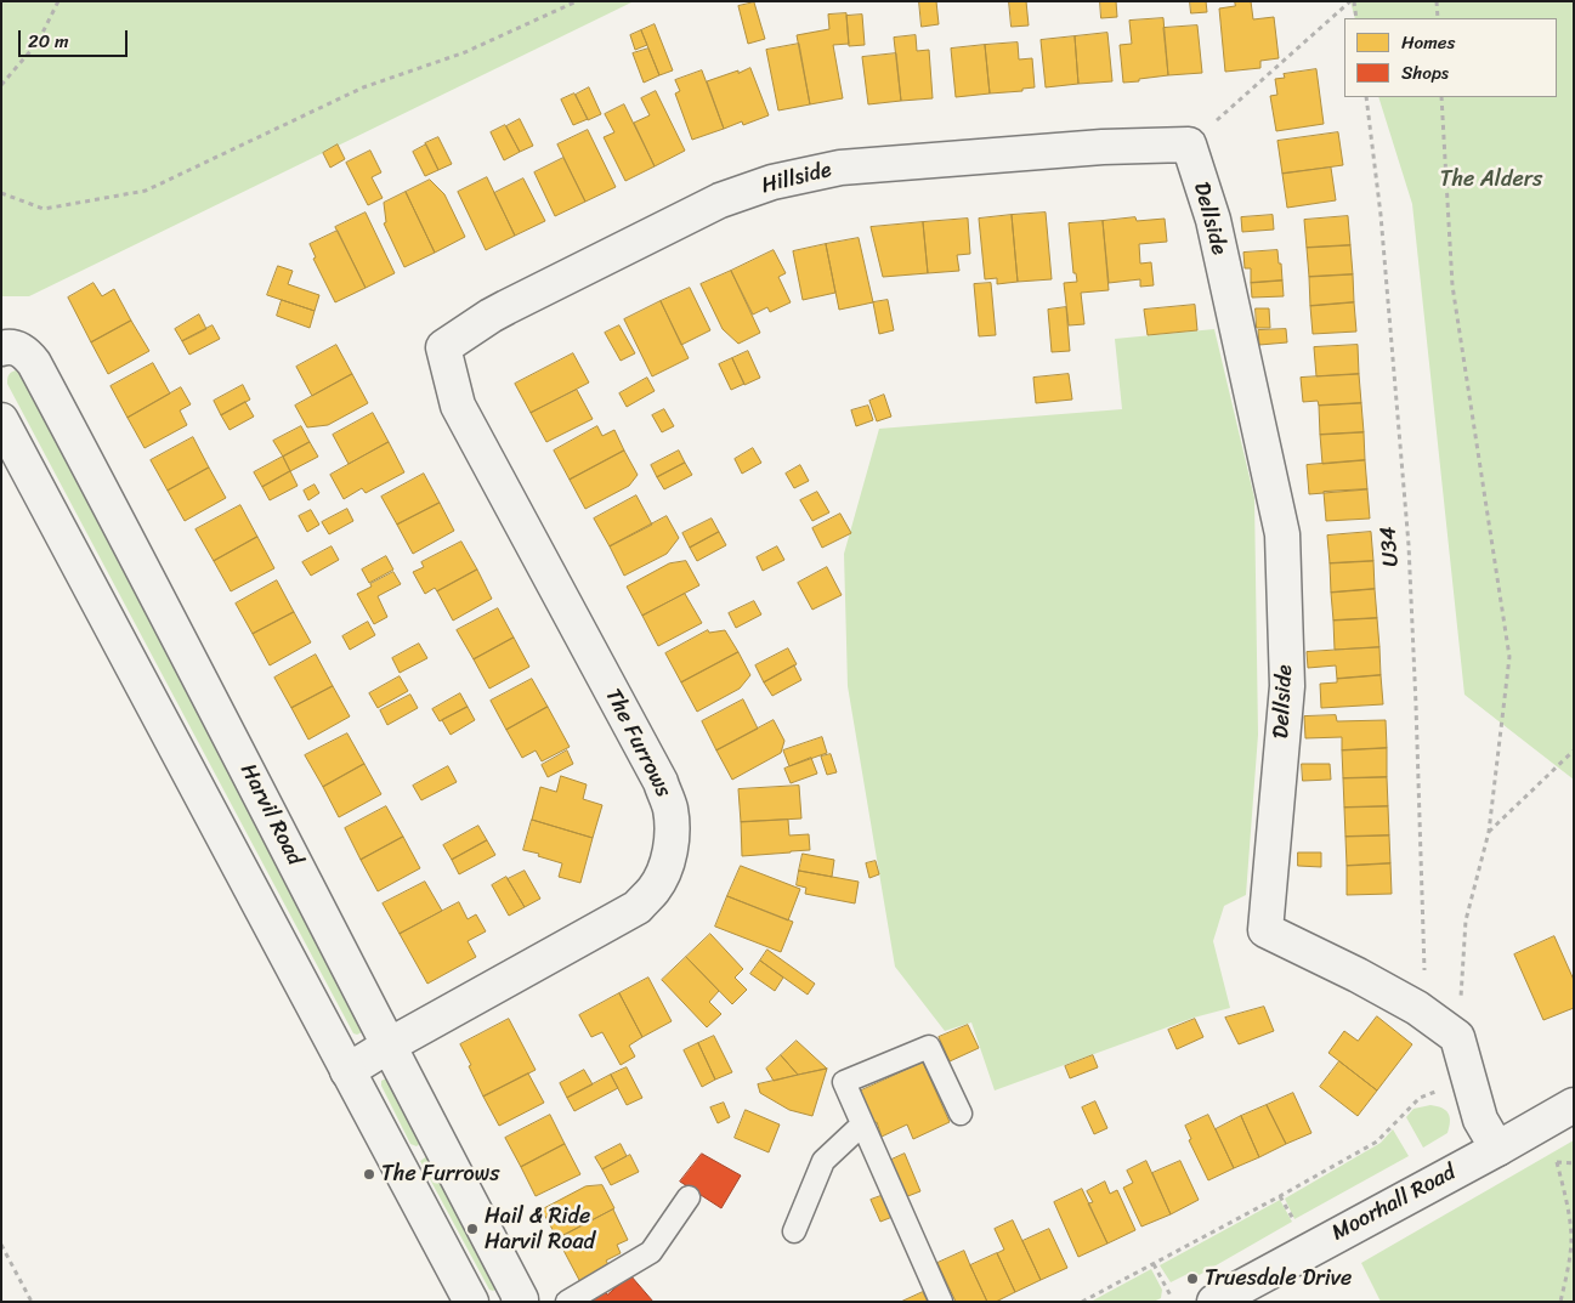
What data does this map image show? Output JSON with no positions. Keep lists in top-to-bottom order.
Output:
{
  "streets": {
    "street": [
      "Hillside",
      "Dellside",
      "The Furrows",
      "Harvil Road",
      "Moorhall Road"
    ],
    "path": ["U34"]
  },
  "crossings": [
    ["Hillside", "Dellside"],
    ["Hillside", "The Furrows"],
    ["The Furrows", "Harvil Road"]
  ],
  "parks": ["The Alders"],
  "places": ["The Furrows", "Hail & Ride Harvil Road", "Truesdale Drive"],
  "legend": ["Homes", "Shops"],
  "scale_bar": "20 m"
}
